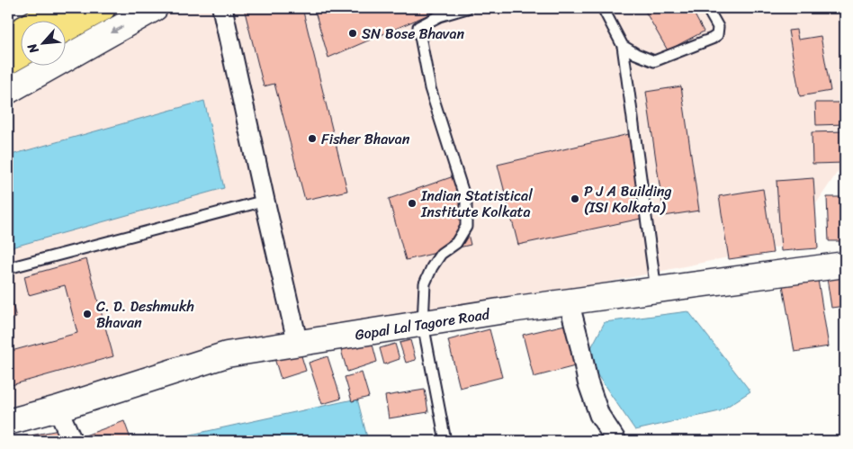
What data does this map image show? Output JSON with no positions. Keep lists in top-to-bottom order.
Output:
{
  "streets": {
    "street": ["Gopal Lal Tagore Road"]
  },
  "places": [
    "SN Bose Bhavan",
    "Fisher Bhavan",
    "P J A Building (ISI Kolkata)",
    "Indian Statistical Institute Kolkata",
    "C. D. Deshmukh Bhavan"
  ],
  "north": "bottom left"
}
